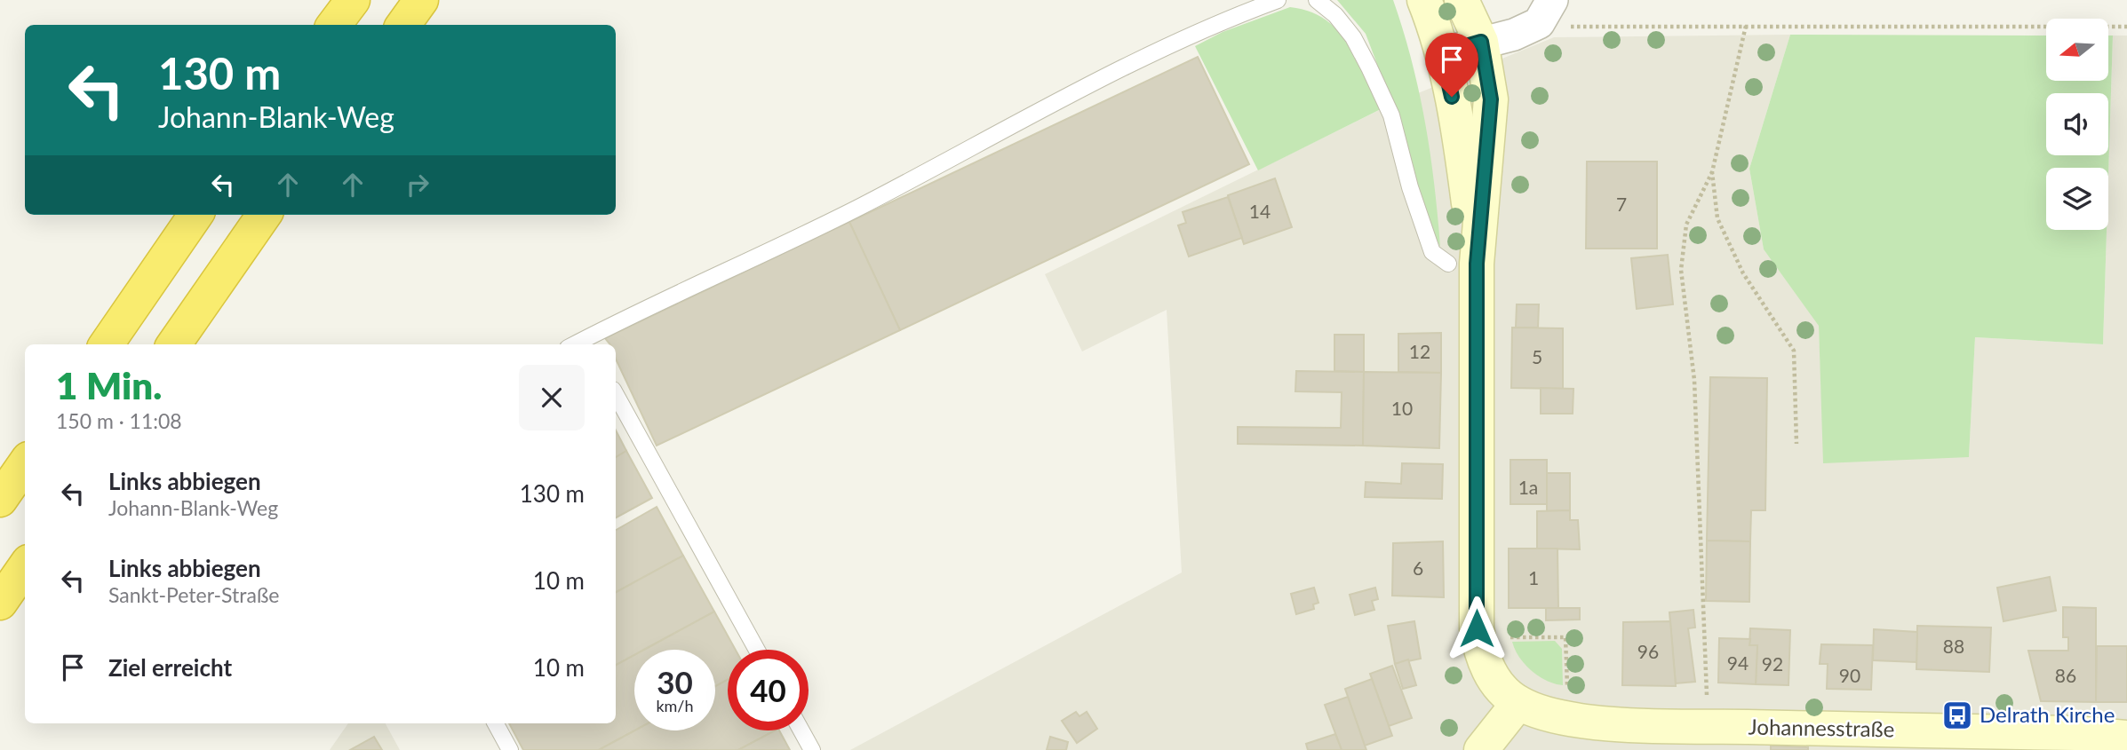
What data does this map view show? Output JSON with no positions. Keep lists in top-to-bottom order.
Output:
{
  "streets": {
    "street": ["Johannesstraße"]
  },
  "places": {
    "bus stop": ["Delrath Kirche"]
  },
  "house_numbers": [
    "7",
    "14",
    "12",
    "5",
    "10",
    "1a",
    "6",
    "1",
    "88",
    "96",
    "94",
    "92",
    "90",
    "86"
  ],
  "north": "left",
  "page": {
    "turn": ["130 m", "Johann-Blank-Weg"],
    "heading": ["1 Min.", "150 m · 11:08"],
    "list": [
      {
        "name": "Links abbiegen",
        "note": "Johann-Blank-Weg",
        "value": "130 m"
      },
      {
        "name": "Links abbiegen",
        "note": "Sankt-Peter-Straße",
        "value": "10 m"
      },
      {
        "name": "Ziel erreicht",
        "value": "10 m"
      }
    ],
    "speed": "30 km/h",
    "limit": "40"
  }
}
